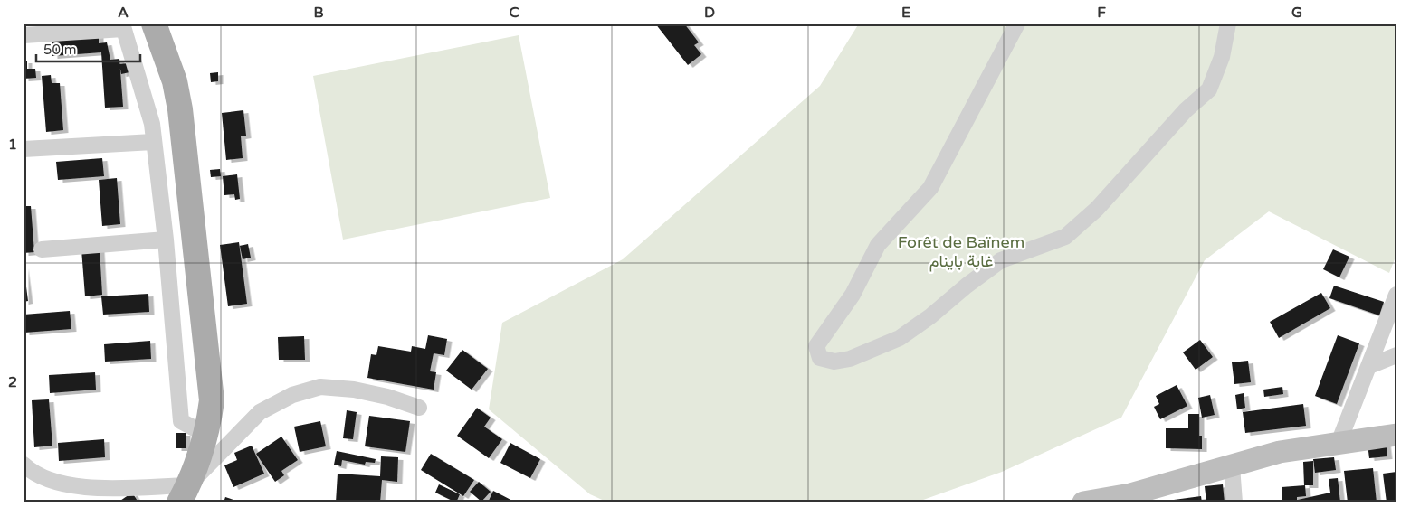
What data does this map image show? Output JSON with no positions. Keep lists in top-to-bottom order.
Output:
{
  "parks": ["Forêt de Baïnem غابة باينام"],
  "scale_bar": "50 m",
  "grid": {
    "columns": [
      "A",
      "B",
      "C",
      "D",
      "E",
      "F",
      "G"
    ],
    "rows": ["1", "2"]
  }
}
